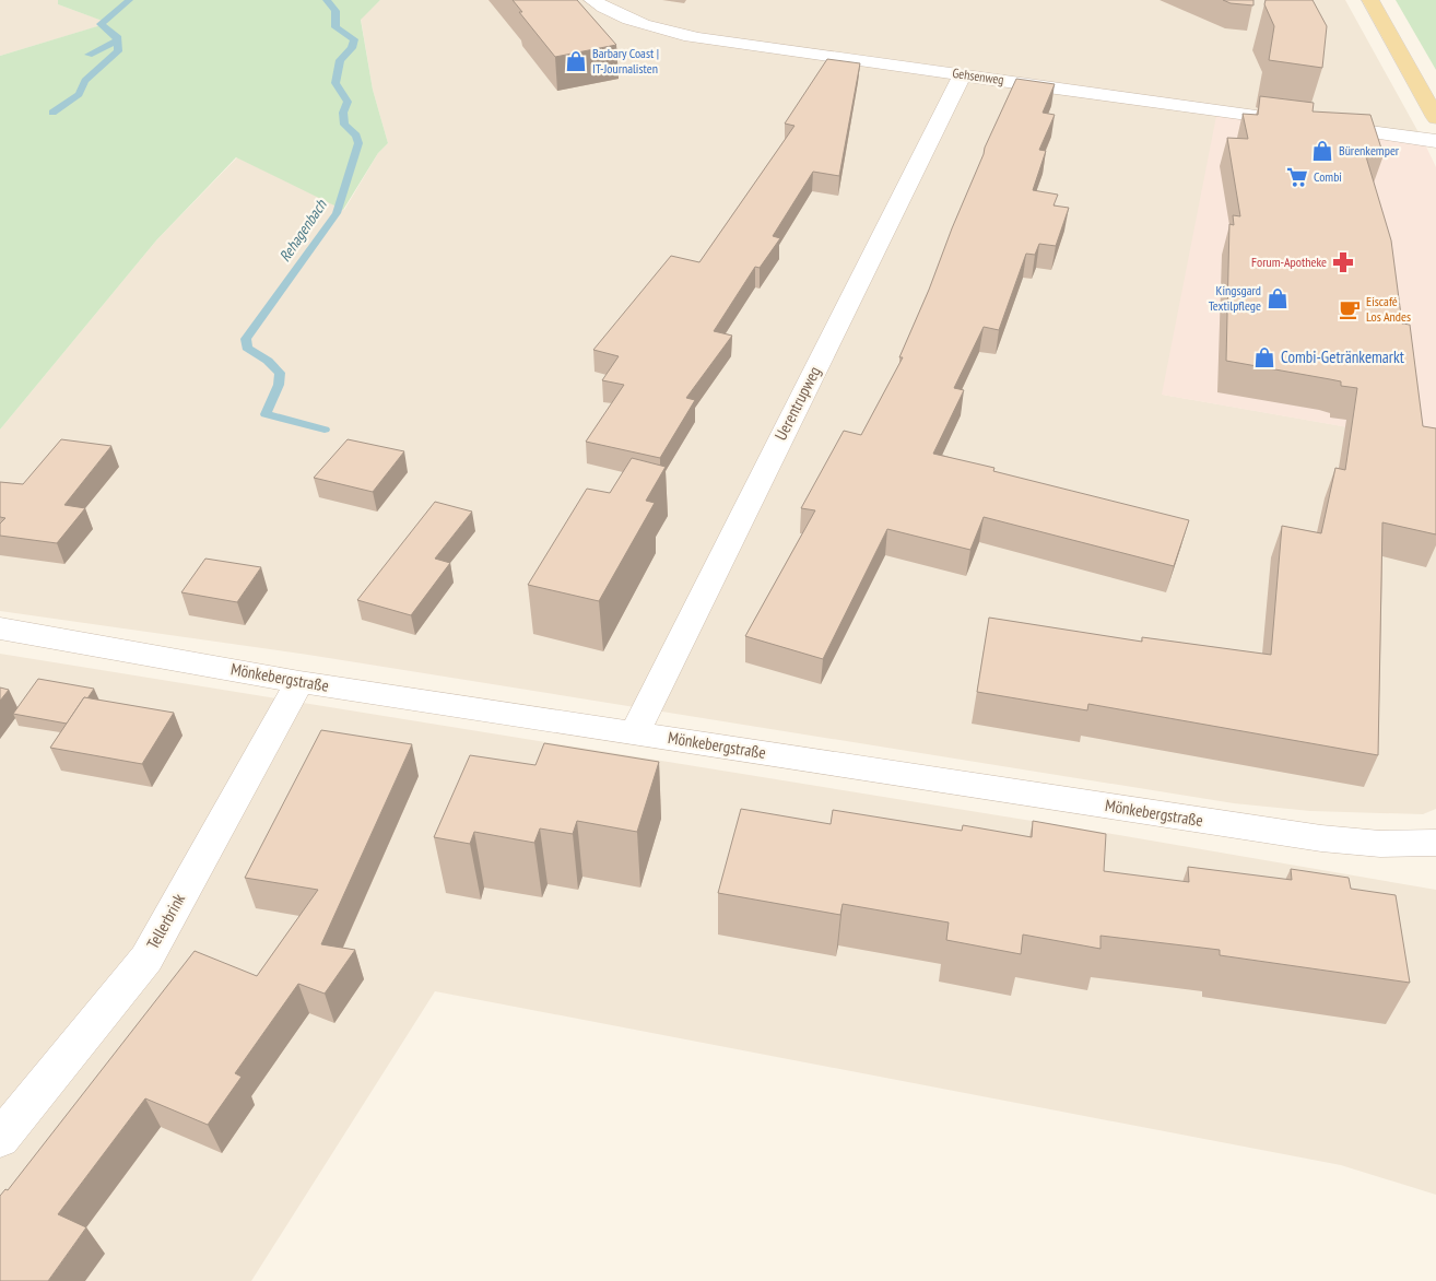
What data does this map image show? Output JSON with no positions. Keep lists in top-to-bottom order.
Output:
{
  "streets": {
    "street": [
      "Gehsenweg",
      "Uerentrupweg",
      "Mönkebergstraße",
      "Tellerbrink"
    ]
  },
  "crossings": [
    ["Gehsenweg", "Uerentrupweg"],
    ["Uerentrupweg", "Mönkebergstraße"],
    ["Mönkebergstraße", "Tellerbrink"]
  ],
  "water": ["Rehagenbach"],
  "places": {
    "shop": [
      "Barbary Coast | IT-Journalisten",
      "Bürenkemper",
      "Kingsgard Textilpflege",
      "Combi-Getränkemarkt"
    ],
    "supermarket": ["Combi"],
    "pharmacy": ["Forum-Apotheke"],
    "cafe": ["Eiscafé Los Andes"]
  }
}
